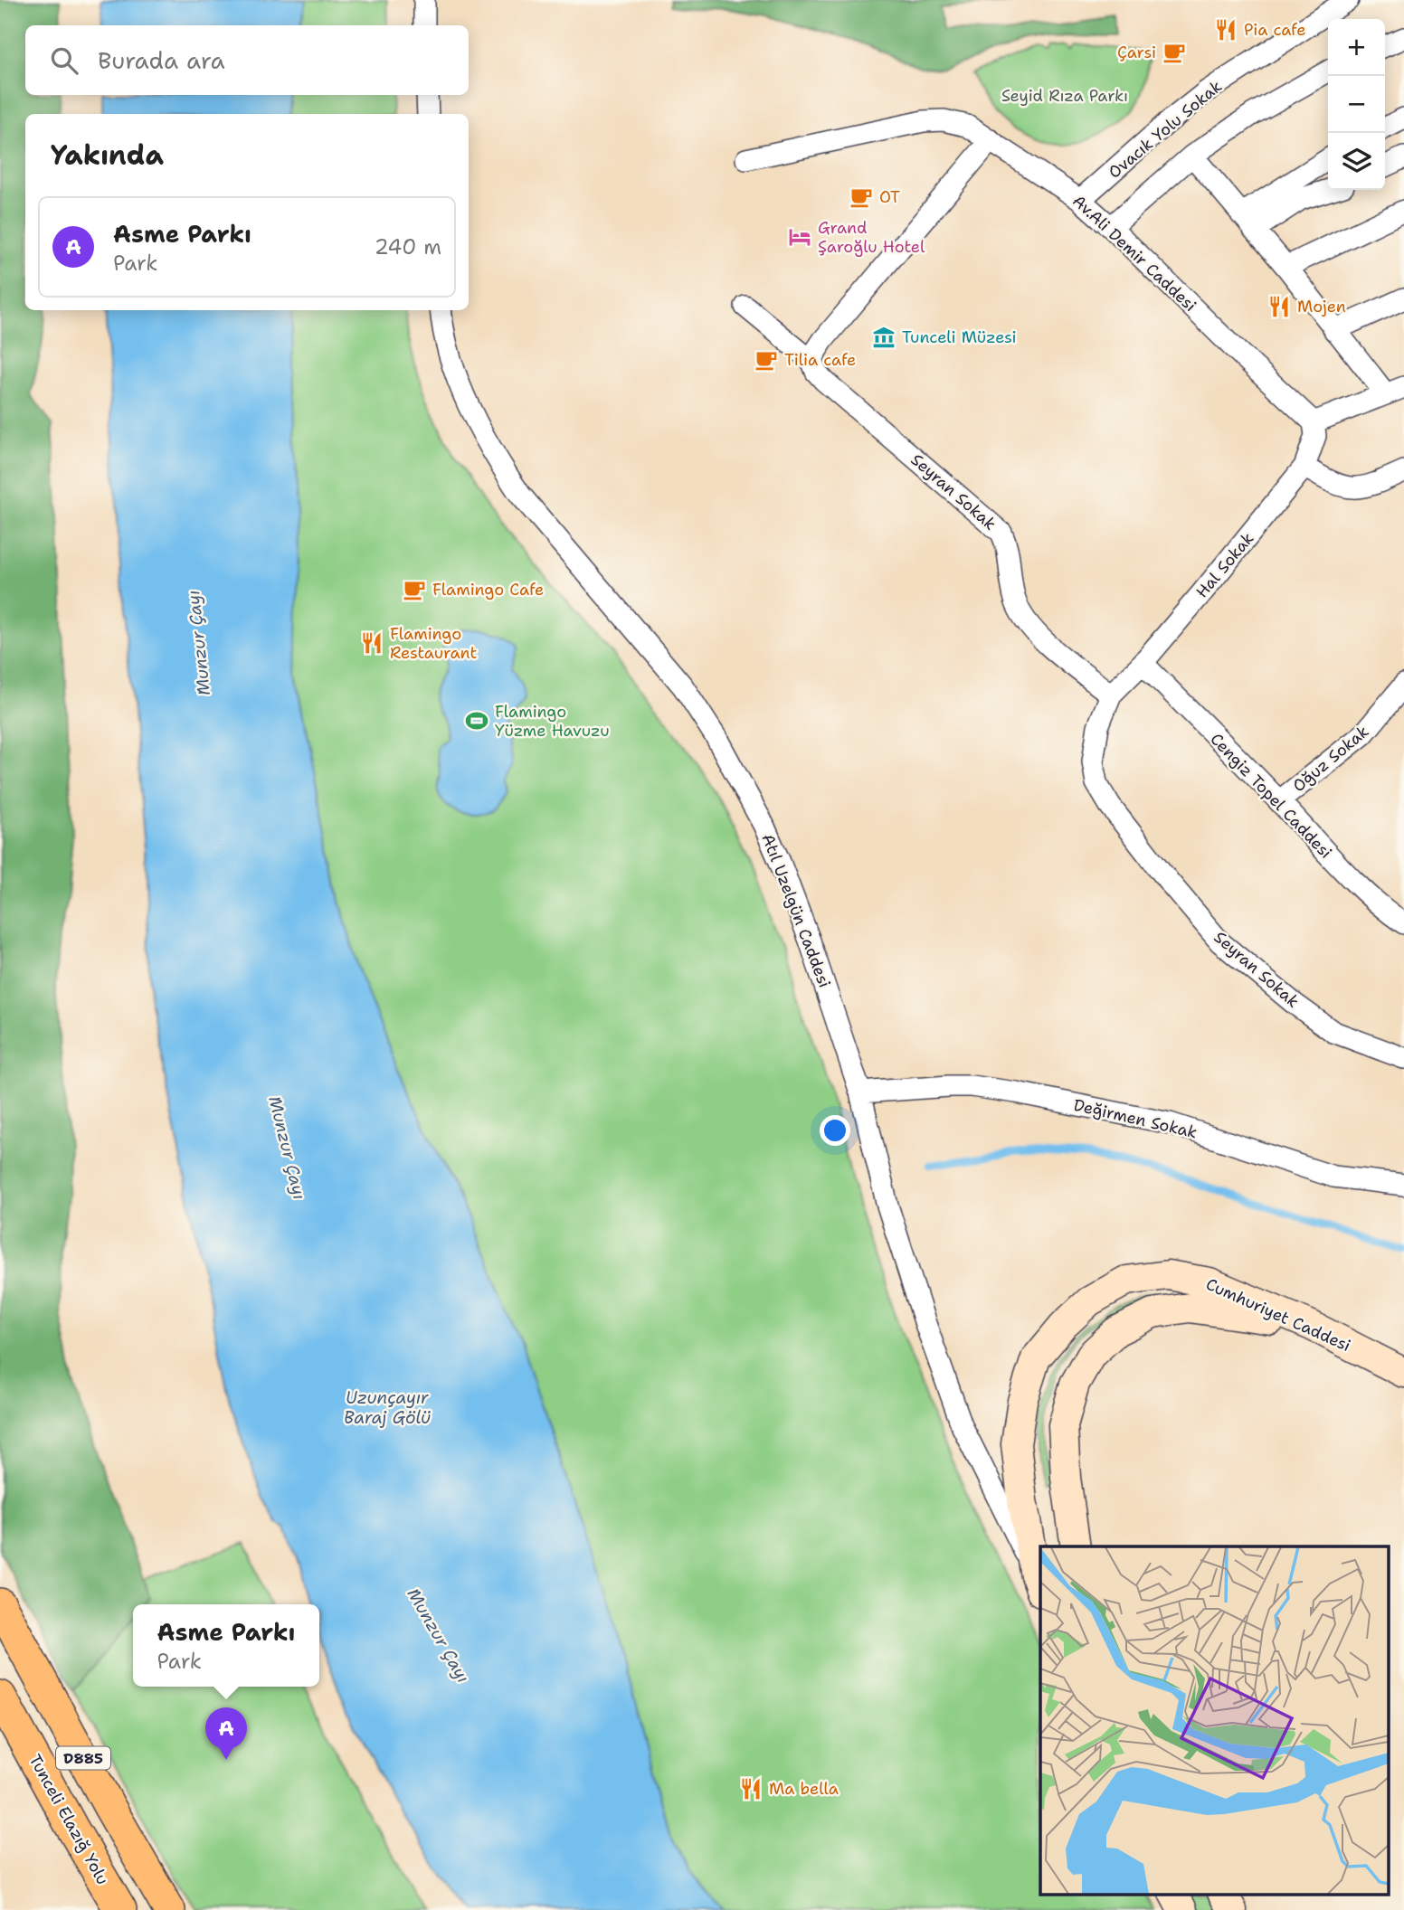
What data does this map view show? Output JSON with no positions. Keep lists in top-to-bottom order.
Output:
{
  "streets": {
    "main road": ["Cumhuriyet Caddesi", "D885", "Tunceli Elazığ Yolu"],
    "street": [
      "Ovacık Yolu Sokak",
      "Av.Ali Demir Caddesi",
      "Seyran Sokak",
      "Hal Sokak",
      "Oğuz Sokak",
      "Cengiz Topel Caddesi",
      "Atıl Uzelgün Caddesi",
      "Değirmen Sokak"
    ]
  },
  "crossings": [
    ["Ovacık Yolu Sokak", "Av.Ali Demir Caddesi"],
    ["Av.Ali Demir Caddesi", "Hal Sokak"],
    ["Seyran Sokak", "Hal Sokak"],
    ["Hal Sokak", "Cengiz Topel Caddesi"],
    ["Oğuz Sokak", "Cengiz Topel Caddesi"],
    ["Atıl Uzelgün Caddesi", "Değirmen Sokak"],
    ["Atıl Uzelgün Caddesi", "Cumhuriyet Caddesi"]
  ],
  "water": ["Munzur Çayı", "Uzunçayır Baraj Gölü"],
  "parks": ["Seyid Rıza Parkı"],
  "places": {
    "restaurant": [
      "Pia cafe",
      "Mojen",
      "Flamingo Restaurant",
      "Ma bella"
    ],
    "cafe": [
      "Çarsi",
      "OT",
      "Tilia cafe",
      "Flamingo Cafe"
    ],
    "hotel": ["Grand Şaroğlu Hotel"],
    "museum": ["Tunceli Müzesi"],
    "sports": ["Flamingo Yüzme Havuzu"]
  },
  "page": {
    "map_buttons": ["+", "−"],
    "search": "Burada ara",
    "heading": "Yakında",
    "list": [
      {
        "mark": "A",
        "name": "Asme Parkı",
        "note": "Park",
        "value": "240 m"
      }
    ],
    "popup": ["Asme Parkı", "Park"],
    "pins": "A"
  }
}
